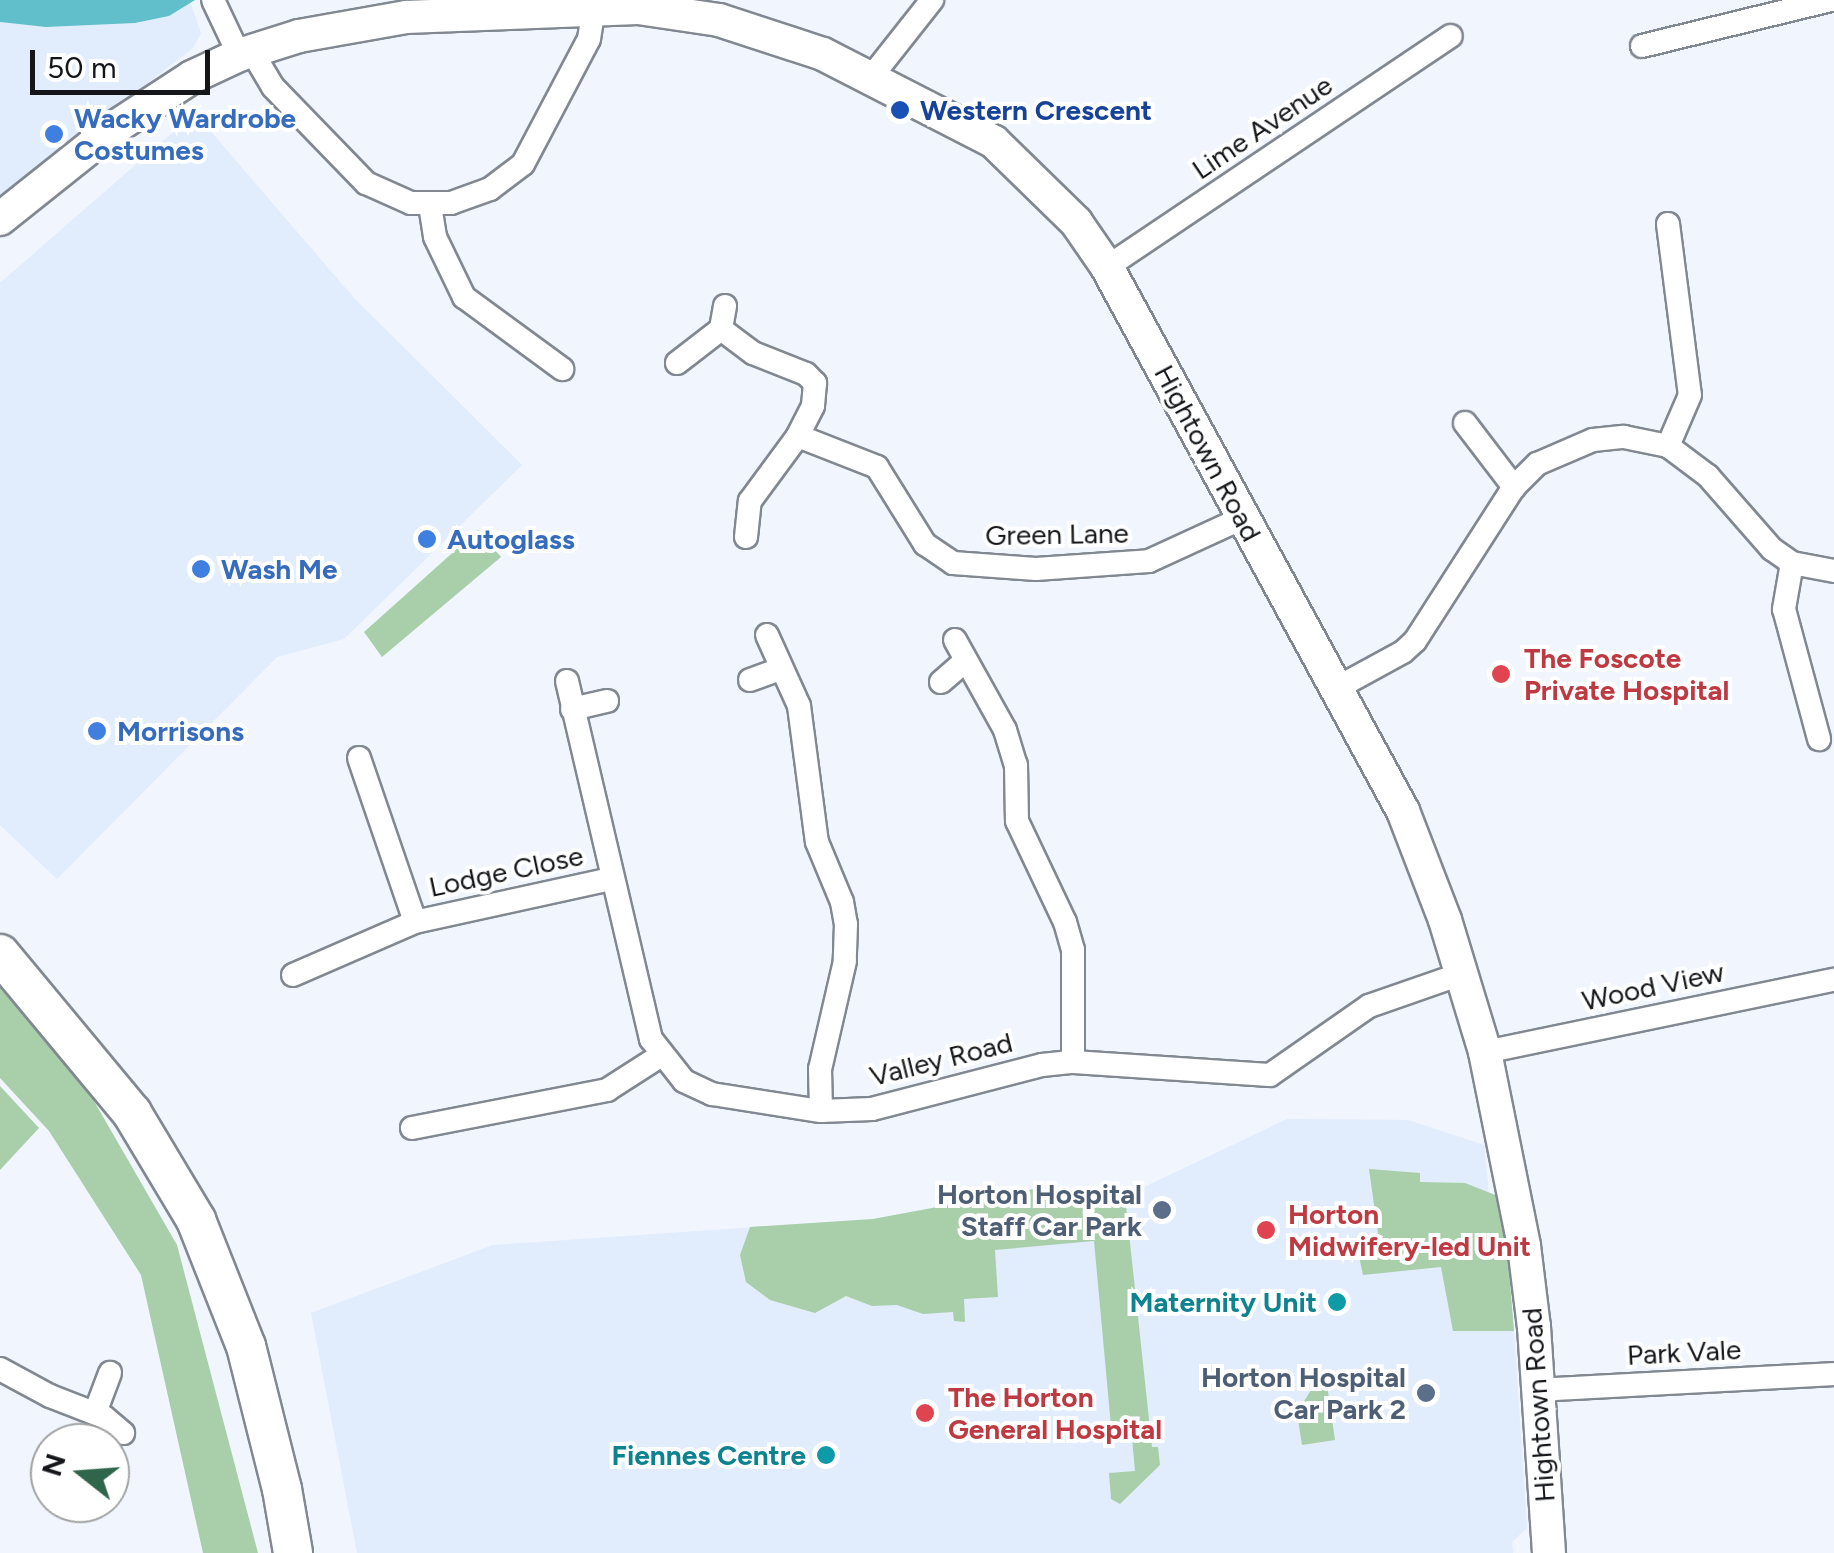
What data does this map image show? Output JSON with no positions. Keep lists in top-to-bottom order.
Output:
{
  "streets": {
    "street": [
      "Lime Avenue",
      "Hightown Road",
      "Green Lane",
      "Lodge Close",
      "Wood View",
      "Valley Road",
      "Park Vale"
    ]
  },
  "crossings": [
    ["Lime Avenue", "Hightown Road"],
    ["Hightown Road", "Green Lane"],
    ["Hightown Road", "Wood View"],
    ["Hightown Road", "Valley Road"],
    ["Hightown Road", "Park Vale"],
    ["Lodge Close", "Valley Road"]
  ],
  "places": [
    "Western Crescent",
    "Wacky Wardrobe Costumes",
    "Autoglass",
    "Wash Me",
    "The Foscote Private Hospital",
    "Morrisons",
    "Horton Hospital Staff Car Park",
    "Horton Midwifery-led Unit",
    "Maternity Unit",
    "Horton Hospital Car Park 2",
    "The Horton General Hospital",
    "Fiennes Centre"
  ],
  "scale_bar": "50 m",
  "north": "left"
}
